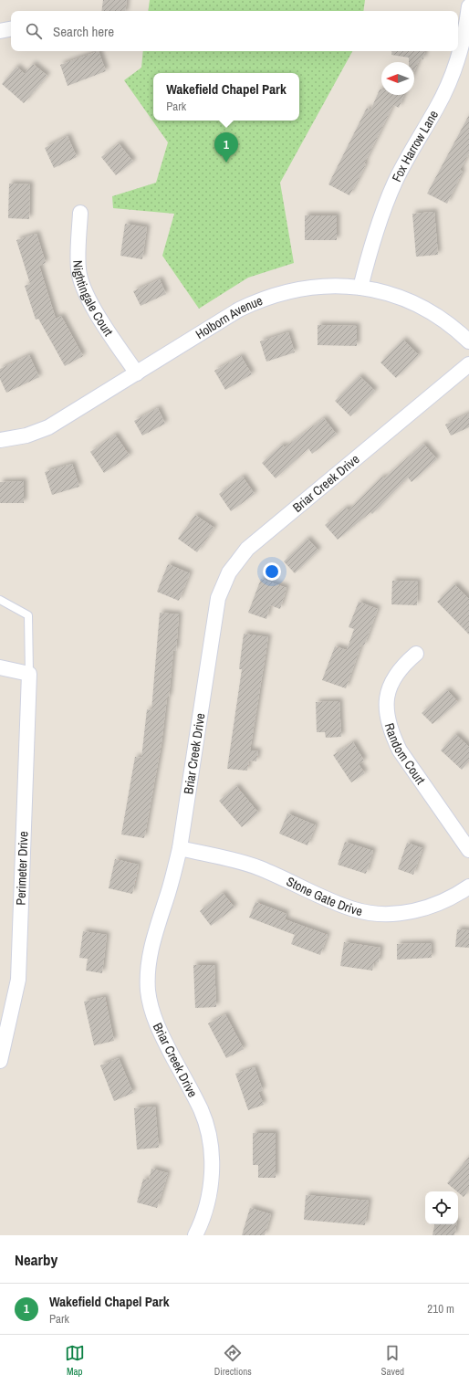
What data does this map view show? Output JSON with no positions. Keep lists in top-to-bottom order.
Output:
{
  "streets": {
    "street": [
      "Fox Harrow Lane",
      "Nightingale Court",
      "Holborn Avenue",
      "Briar Creek Drive",
      "Random Court",
      "Perimeter Drive",
      "Stone Gate Drive"
    ]
  },
  "crossings": [
    ["Fox Harrow Lane", "Holborn Avenue"],
    ["Nightingale Court", "Holborn Avenue"],
    ["Briar Creek Drive", "Stone Gate Drive"]
  ],
  "north": "left",
  "page": {
    "search": "Search here",
    "popup": ["Wakefield Chapel Park", "Park"],
    "pins": "1",
    "heading": "Nearby",
    "list": [
      {
        "mark": "1",
        "name": "Wakefield Chapel Park",
        "note": "Park",
        "value": "210 m"
      }
    ],
    "nav": ["Map", "Directions", "Saved"]
  }
}
